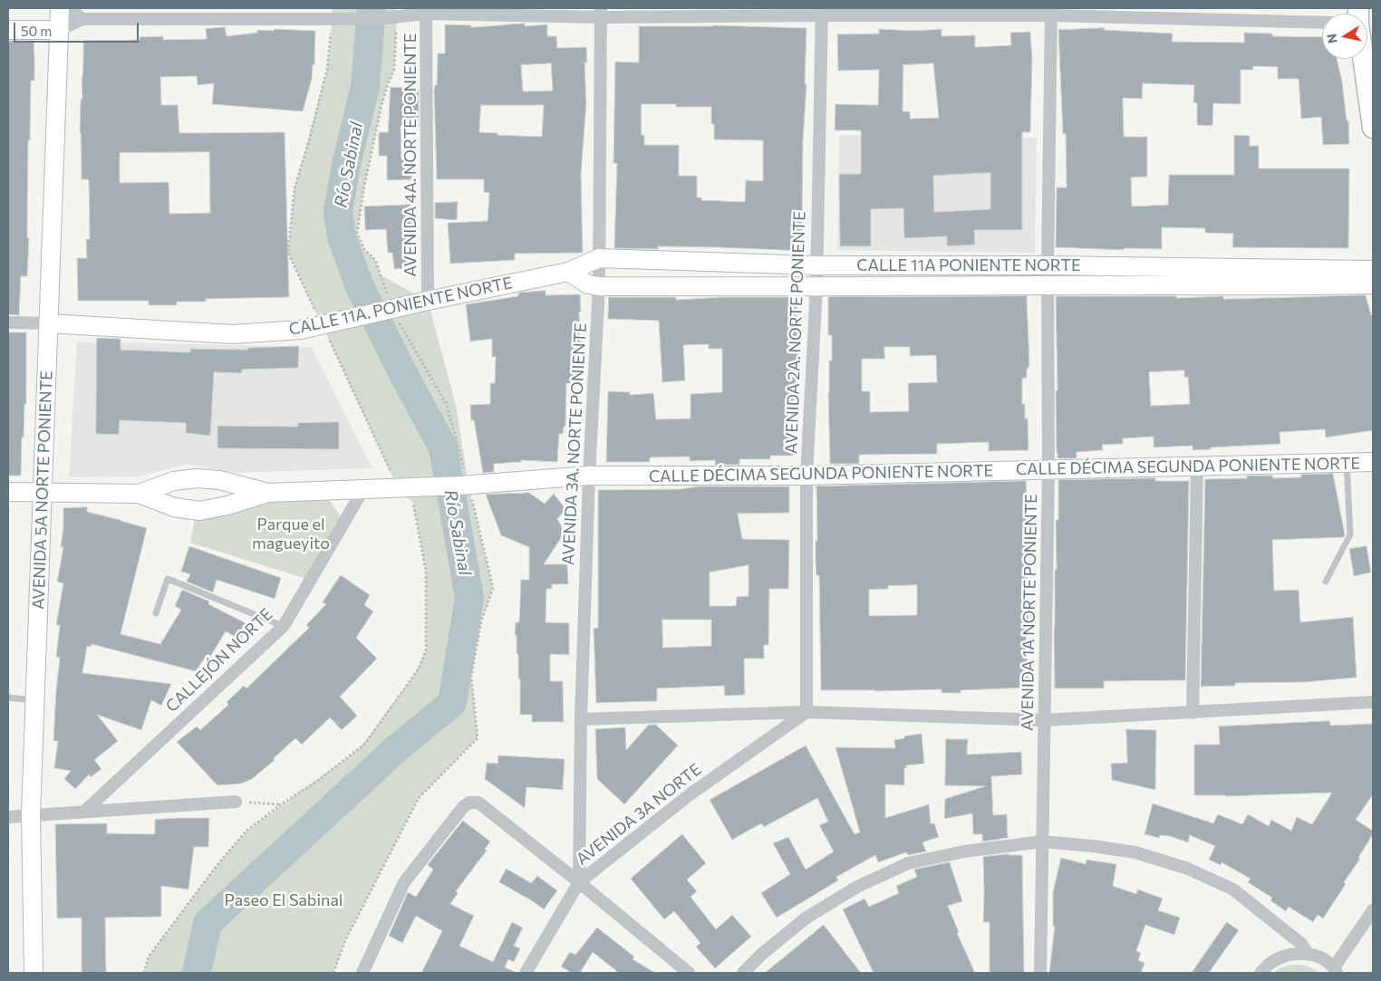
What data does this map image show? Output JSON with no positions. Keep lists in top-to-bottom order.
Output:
{
  "streets": {
    "main road": [
      "CALLE 11A PONIENTE NORTE",
      "CALLE 11A. PONIENTE NORTE",
      "CALLE DÉCIMA SEGUNDA PONIENTE NORTE",
      "AVENIDA 5A NORTE PONIENTE"
    ],
    "street": [
      "AVENIDA 4A. NORTE PONIENTE",
      "AVENIDA 2A. NORTE PONIENTE",
      "AVENIDA 3A. NORTE PONIENTE",
      "AVENIDA 1A NORTE PONIENTE",
      "CALLEJÓN NORTE",
      "AVENIDA 3A NORTE"
    ]
  },
  "crossings": [
    ["AVENIDA 4A. NORTE PONIENTE", "CALLE 11A. PONIENTE NORTE"],
    ["CALLE 11A PONIENTE NORTE", "CALLE 11A. PONIENTE NORTE"],
    ["CALLE 11A PONIENTE NORTE", "AVENIDA 2A. NORTE PONIENTE"],
    ["CALLE 11A PONIENTE NORTE", "AVENIDA 3A. NORTE PONIENTE"],
    ["CALLE 11A PONIENTE NORTE", "AVENIDA 1A NORTE PONIENTE"],
    ["CALLE 11A. PONIENTE NORTE", "AVENIDA 5A NORTE PONIENTE"],
    ["AVENIDA 2A. NORTE PONIENTE", "CALLE DÉCIMA SEGUNDA PONIENTE NORTE"],
    ["AVENIDA 2A. NORTE PONIENTE", "AVENIDA 3A NORTE"],
    ["AVENIDA 3A. NORTE PONIENTE", "CALLE DÉCIMA SEGUNDA PONIENTE NORTE"],
    ["AVENIDA 3A. NORTE PONIENTE", "AVENIDA 3A NORTE"],
    ["CALLE DÉCIMA SEGUNDA PONIENTE NORTE", "AVENIDA 5A NORTE PONIENTE"],
    ["CALLE DÉCIMA SEGUNDA PONIENTE NORTE", "AVENIDA 1A NORTE PONIENTE"],
    ["CALLE DÉCIMA SEGUNDA PONIENTE NORTE", "CALLEJÓN NORTE"]
  ],
  "water": ["Río Sabinal"],
  "parks": ["Parque el magueyito", "Paseo El Sabinal"],
  "scale_bar": "50 m",
  "north": "left"
}
